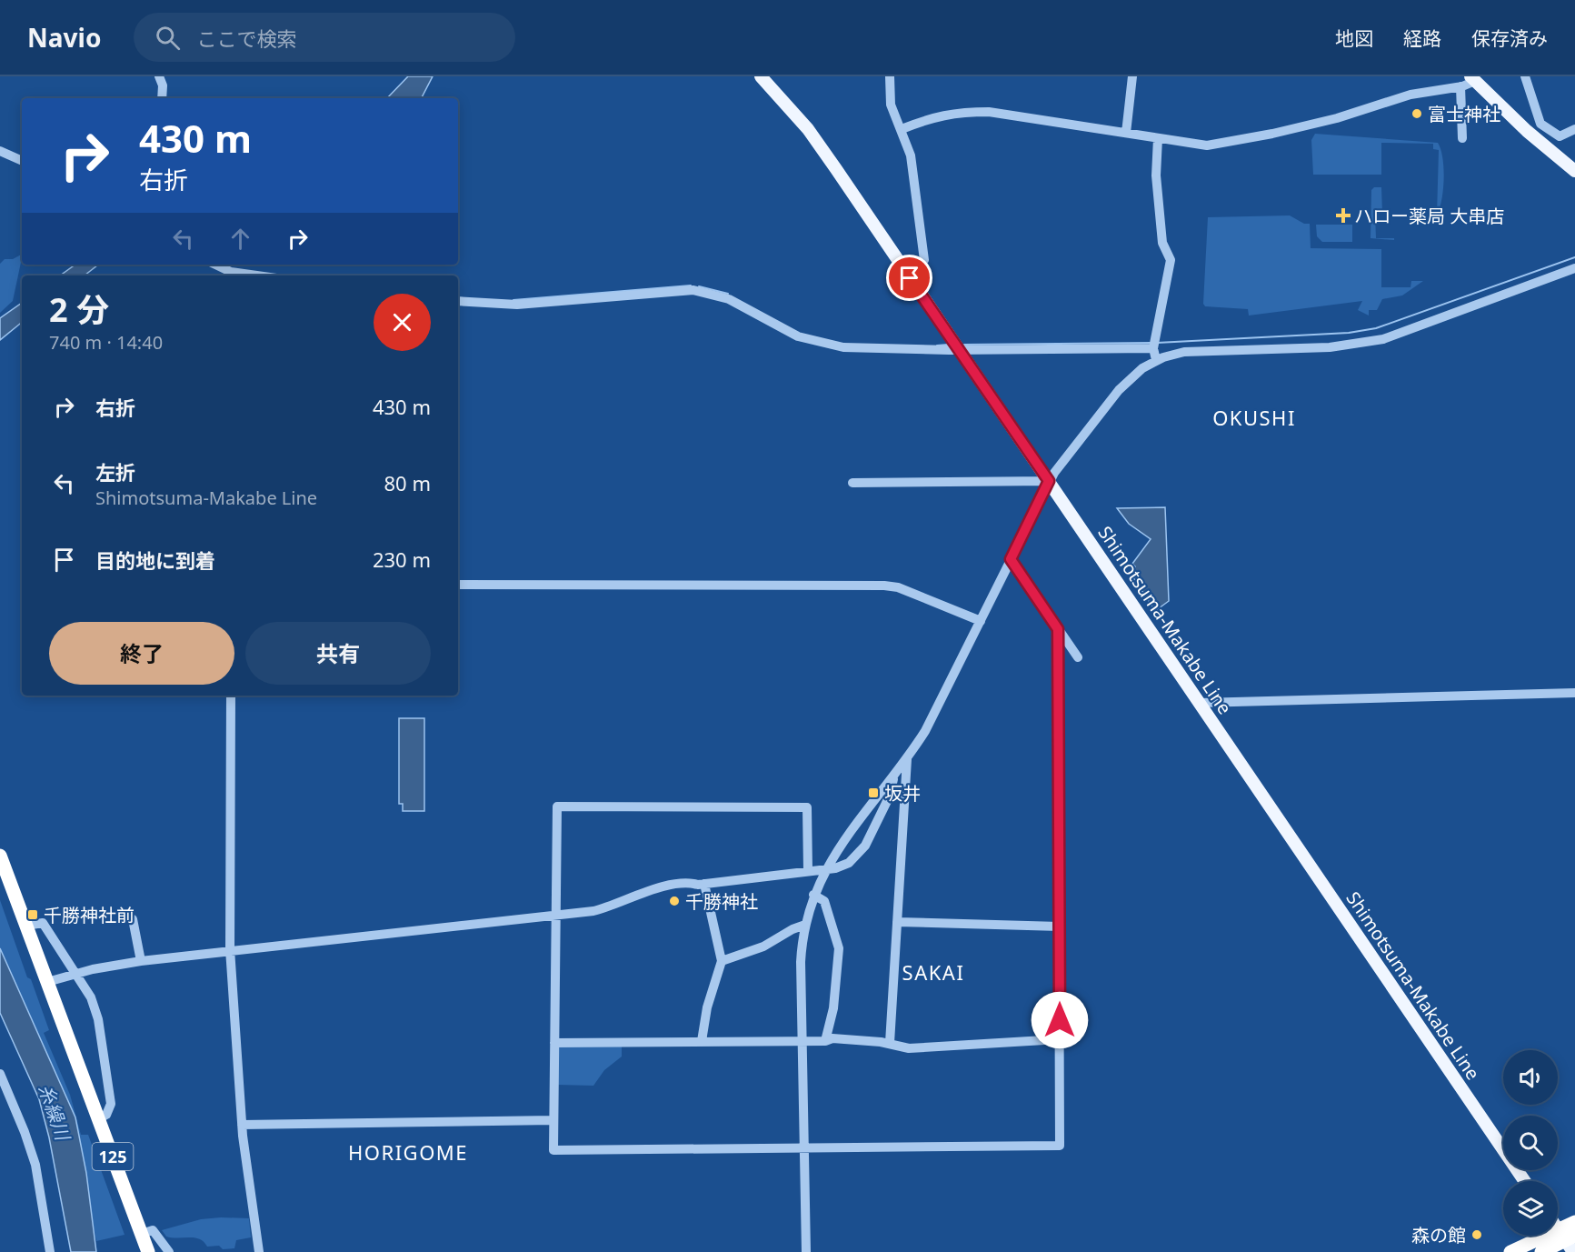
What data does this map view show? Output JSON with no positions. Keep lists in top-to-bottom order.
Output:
{
  "streets": {
    "highway": ["125"],
    "main road": ["Shimotsuma-Makabe Line"]
  },
  "districts": ["OKUSHI", "SAKAI", "HORIGOME"],
  "water": ["糸繰川"],
  "places": {
    "other": ["富士神社", "千勝神社", "森の館"],
    "health": ["ハロー薬局 大串店"],
    "transit": ["坂井", "千勝神社前"]
  },
  "page": {
    "header": "Navio",
    "search": "ここで検索",
    "nav": ["地図", "経路", "保存済み"],
    "turn": ["430 m", "右折"],
    "heading": ["2 分", "740 m · 14:40"],
    "list": [
      {
        "name": "右折",
        "value": "430 m"
      },
      {
        "name": "左折",
        "note": "Shimotsuma-Makabe Line",
        "value": "80 m"
      },
      {
        "name": "目的地に到着",
        "value": "230 m"
      }
    ],
    "buttons": ["終了", "共有"]
  }
}
